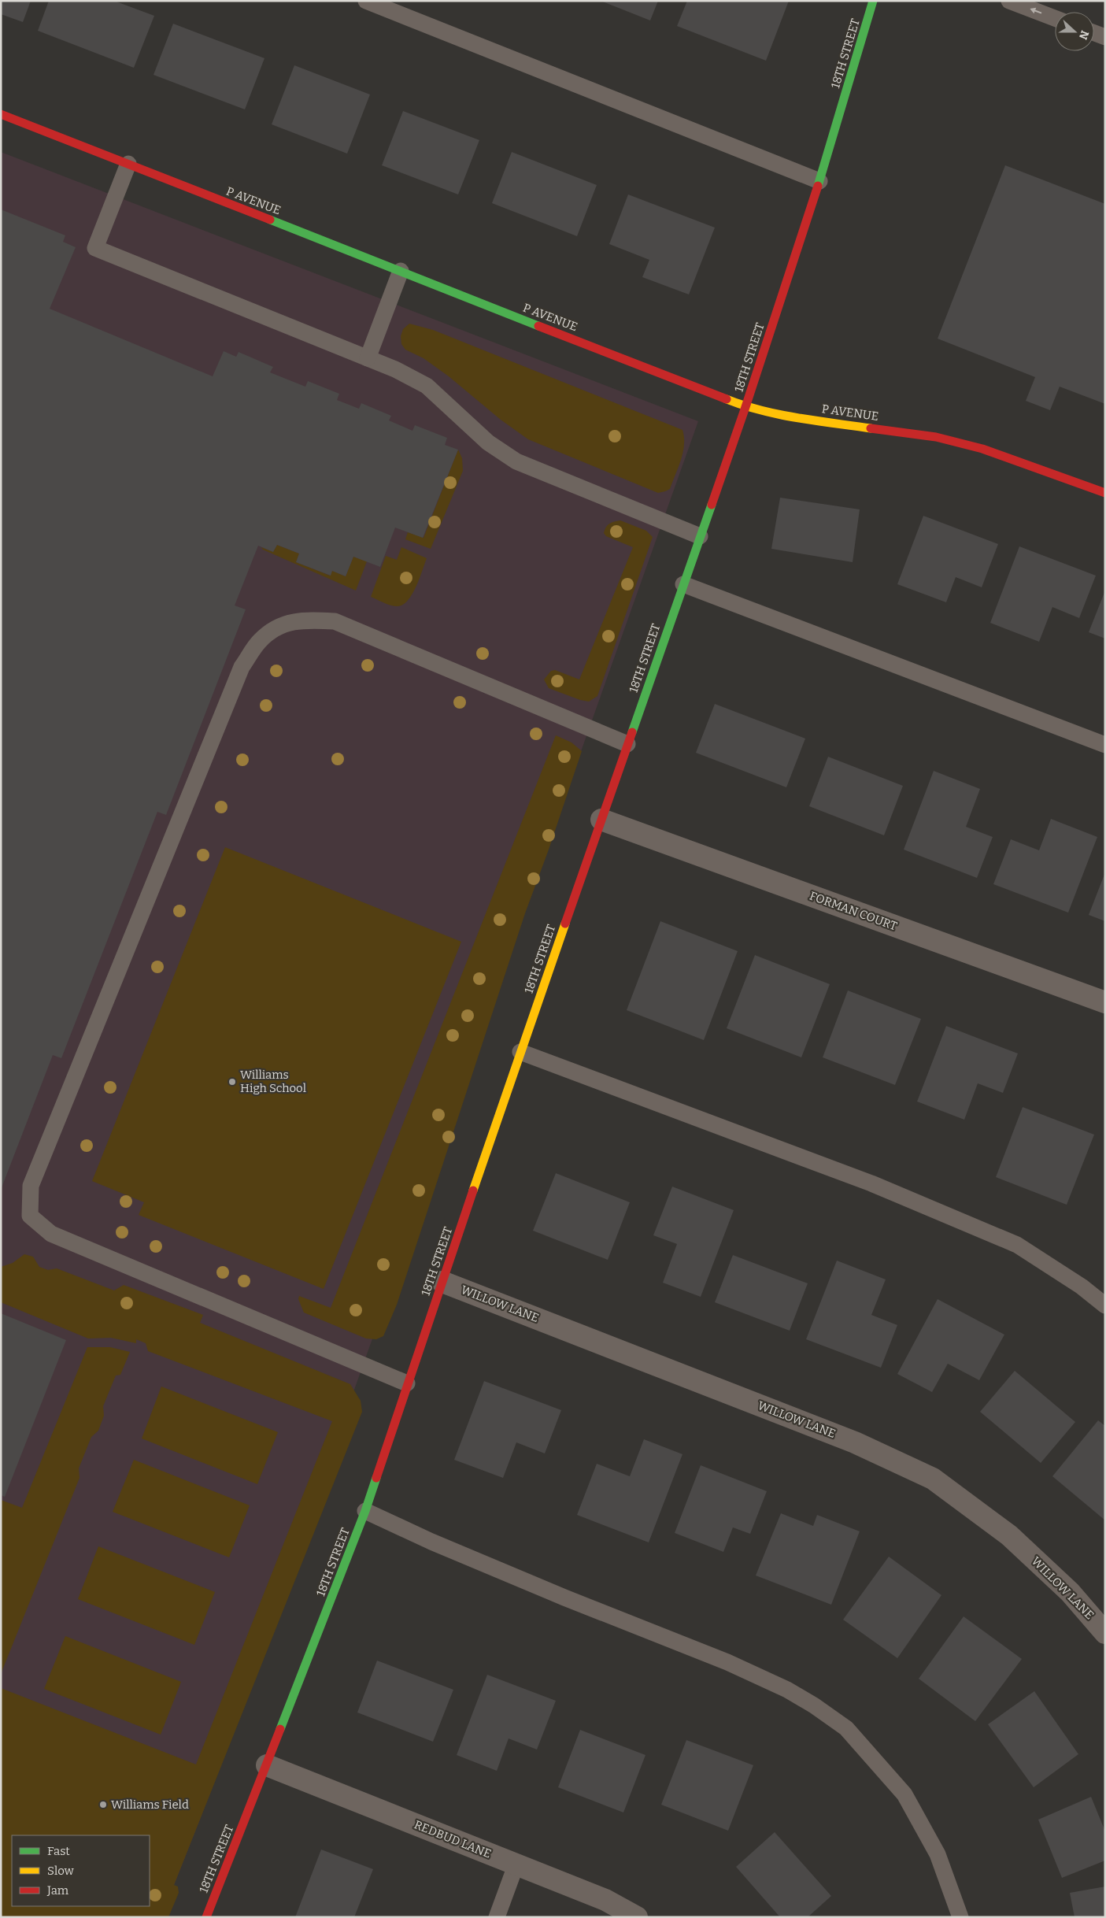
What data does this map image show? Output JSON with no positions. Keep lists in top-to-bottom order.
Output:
{
  "streets": {
    "street": [
      "18TH STREET",
      "P AVENUE",
      "FORMAN COURT",
      "WILLOW LANE",
      "REDBUD LANE"
    ]
  },
  "crossings": [
    ["18TH STREET", "P AVENUE"],
    ["18TH STREET", "FORMAN COURT"],
    ["18TH STREET", "WILLOW LANE"],
    ["18TH STREET", "REDBUD LANE"]
  ],
  "places": ["Williams High School", "Williams Field"],
  "legend": ["Fast", "Slow", "Jam"],
  "north": "right"
}
